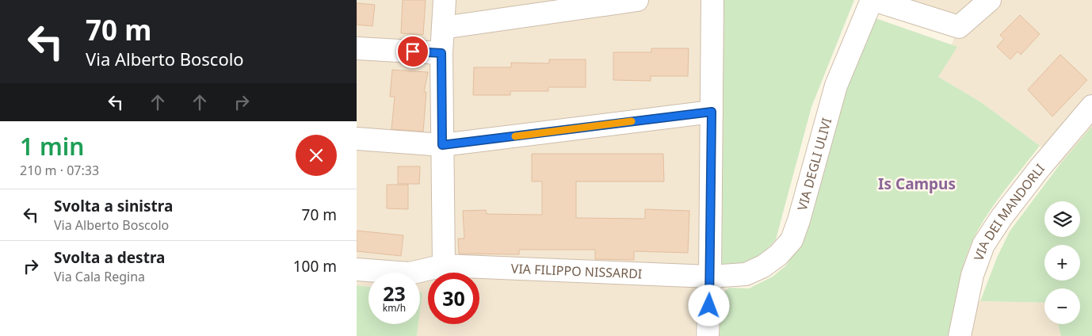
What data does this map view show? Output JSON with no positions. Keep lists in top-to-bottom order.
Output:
{
  "streets": {
    "street": ["VIA DEGLI ULIVI", "VIA DEI MANDORLI", "VIA FILIPPO NISSARDI"]
  },
  "crossings": [
    ["VIA DEGLI ULIVI", "VIA FILIPPO NISSARDI"]
  ],
  "districts": ["Is Campus"],
  "page": {
    "turn": ["70 m", "Via Alberto Boscolo"],
    "heading": ["1 min", "210 m · 07:33"],
    "list": [
      {
        "name": "Svolta a sinistra",
        "note": "Via Alberto Boscolo",
        "value": "70 m"
      },
      {
        "name": "Svolta a destra",
        "note": "Via Cala Regina",
        "value": "100 m"
      }
    ],
    "map_buttons": ["+", "−"],
    "speed": "23 km/h",
    "limit": "30"
  }
}
